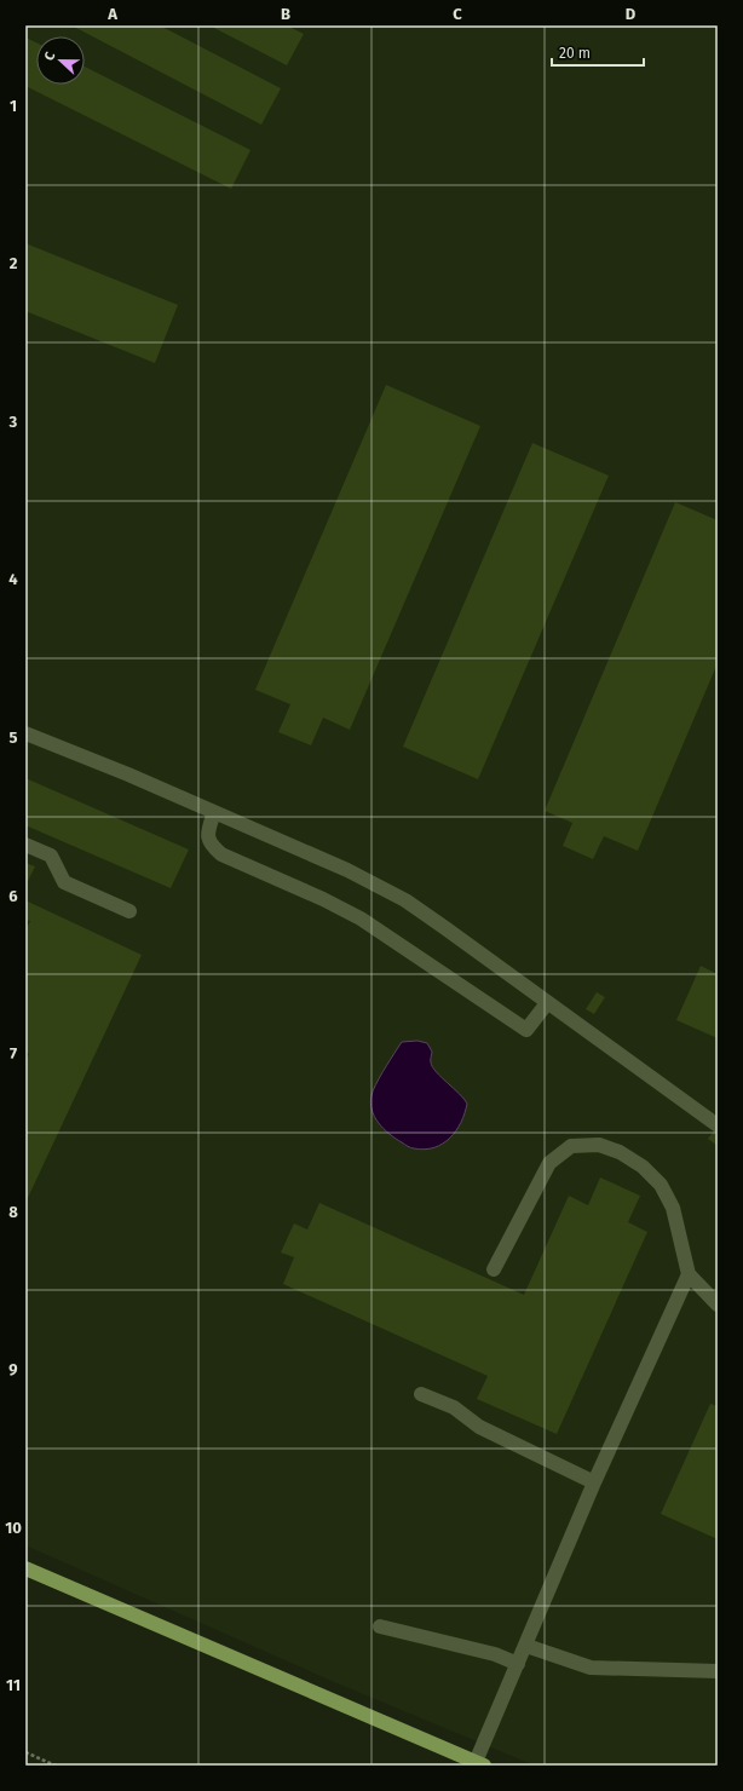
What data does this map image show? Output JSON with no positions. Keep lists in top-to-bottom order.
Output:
{
  "scale_bar": "20 m",
  "north": "left",
  "grid": {
    "columns": [
      "A",
      "B",
      "C",
      "D"
    ],
    "rows": [
      "1",
      "2",
      "3",
      "4",
      "5",
      "6",
      "7",
      "8",
      "9",
      "10",
      "11"
    ]
  }
}
